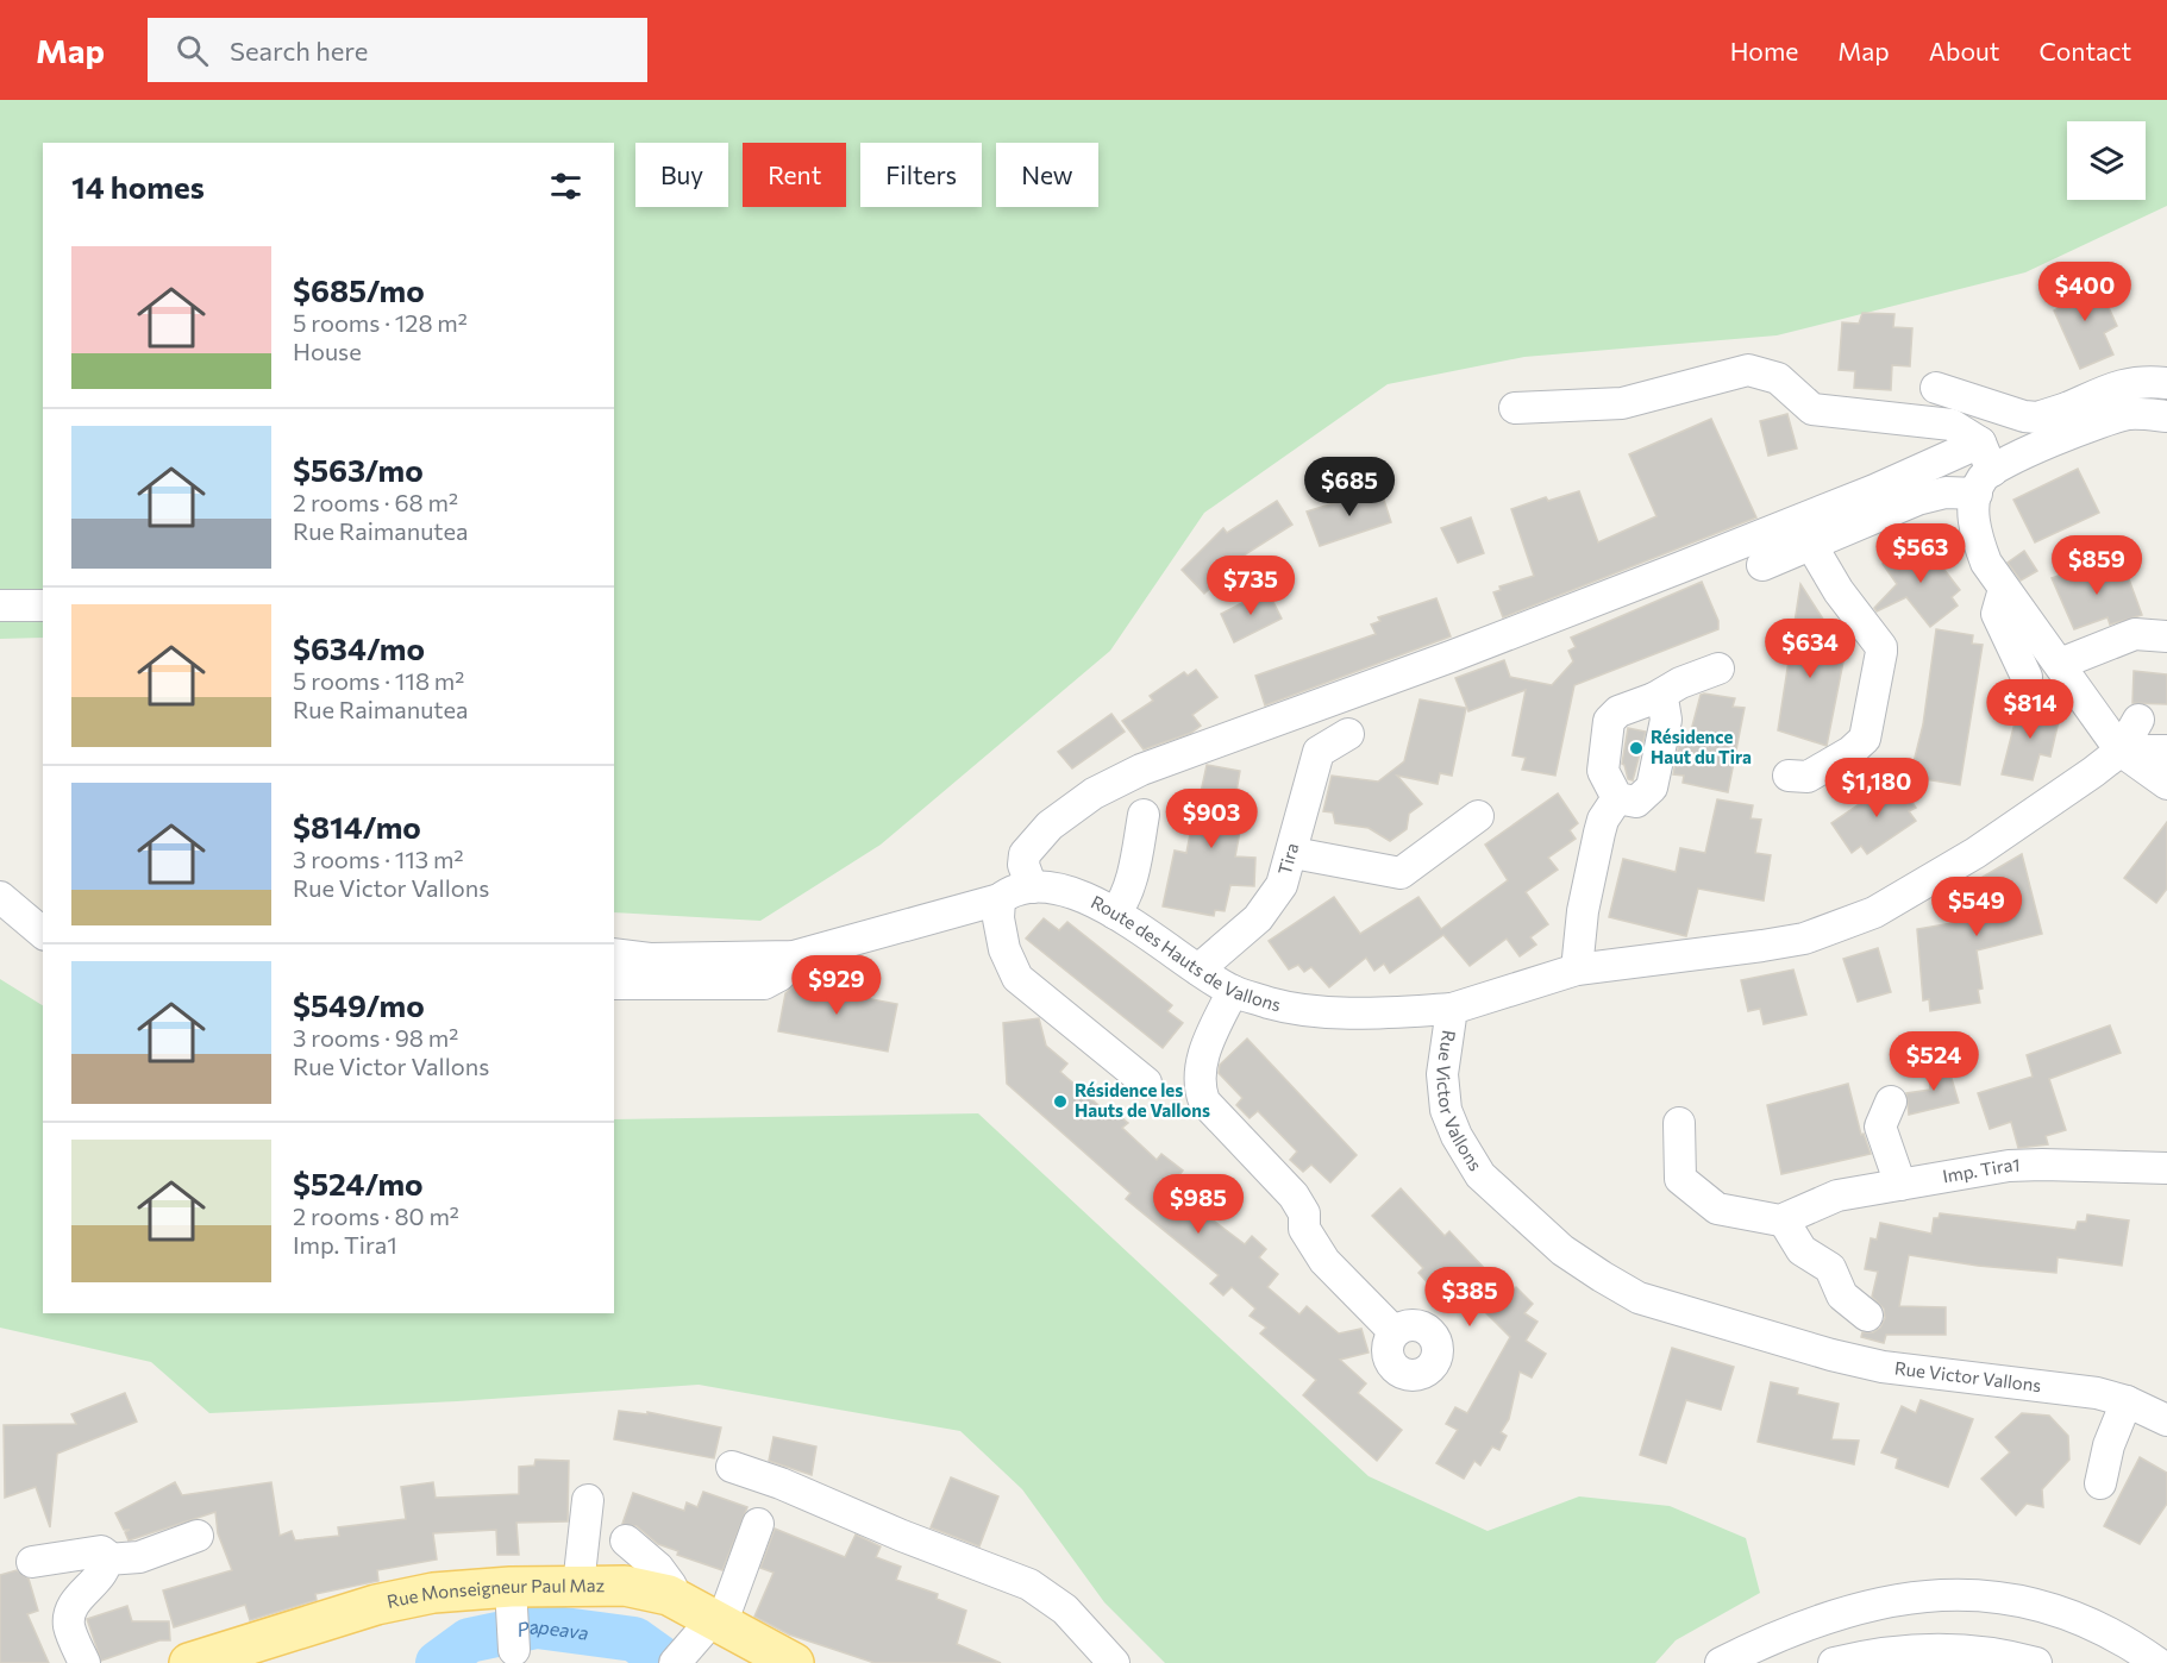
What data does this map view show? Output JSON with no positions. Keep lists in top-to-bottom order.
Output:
{
  "streets": {
    "main road": ["Rue Monseigneur Paul Maz"],
    "street": [
      "Tira",
      "Route des Hauts de Vallons",
      "Rue Victor Vallons",
      "Imp. Tira1"
    ]
  },
  "crossings": [
    ["Tira", "Route des Hauts de Vallons"],
    ["Route des Hauts de Vallons", "Rue Victor Vallons"]
  ],
  "water": ["Papeava"],
  "places": ["Résidence Haut du Tira", "Résidence les Hauts de Vallons"],
  "page": {
    "header": "Map",
    "search": "Search here",
    "nav": [
      "Home",
      "Map",
      "About",
      "Contact"
    ],
    "chip": [
      "Buy",
      "Rent",
      "Filters",
      "New"
    ],
    "heading": "14 homes",
    "list": [
      {
        "name": "$685/mo",
        "note": "5 rooms · 128 m² · House"
      },
      {
        "name": "$563/mo",
        "note": "2 rooms · 68 m² · Rue Raimanutea"
      },
      {
        "name": "$634/mo",
        "note": "5 rooms · 118 m² · Rue Raimanutea"
      },
      {
        "name": "$814/mo",
        "note": "3 rooms · 113 m² · Rue Victor Vallons"
      },
      {
        "name": "$549/mo",
        "note": "3 rooms · 98 m² · Rue Victor Vallons"
      },
      {
        "name": "$524/mo",
        "note": "2 rooms · 80 m² · Imp. Tira1"
      }
    ],
    "price": [
      "$400",
      "$685",
      "$563",
      "$859",
      "$735",
      "$634",
      "$814",
      "$1,180",
      "$903",
      "$549",
      "$929",
      "$524",
      "$985",
      "$385"
    ]
  }
}
